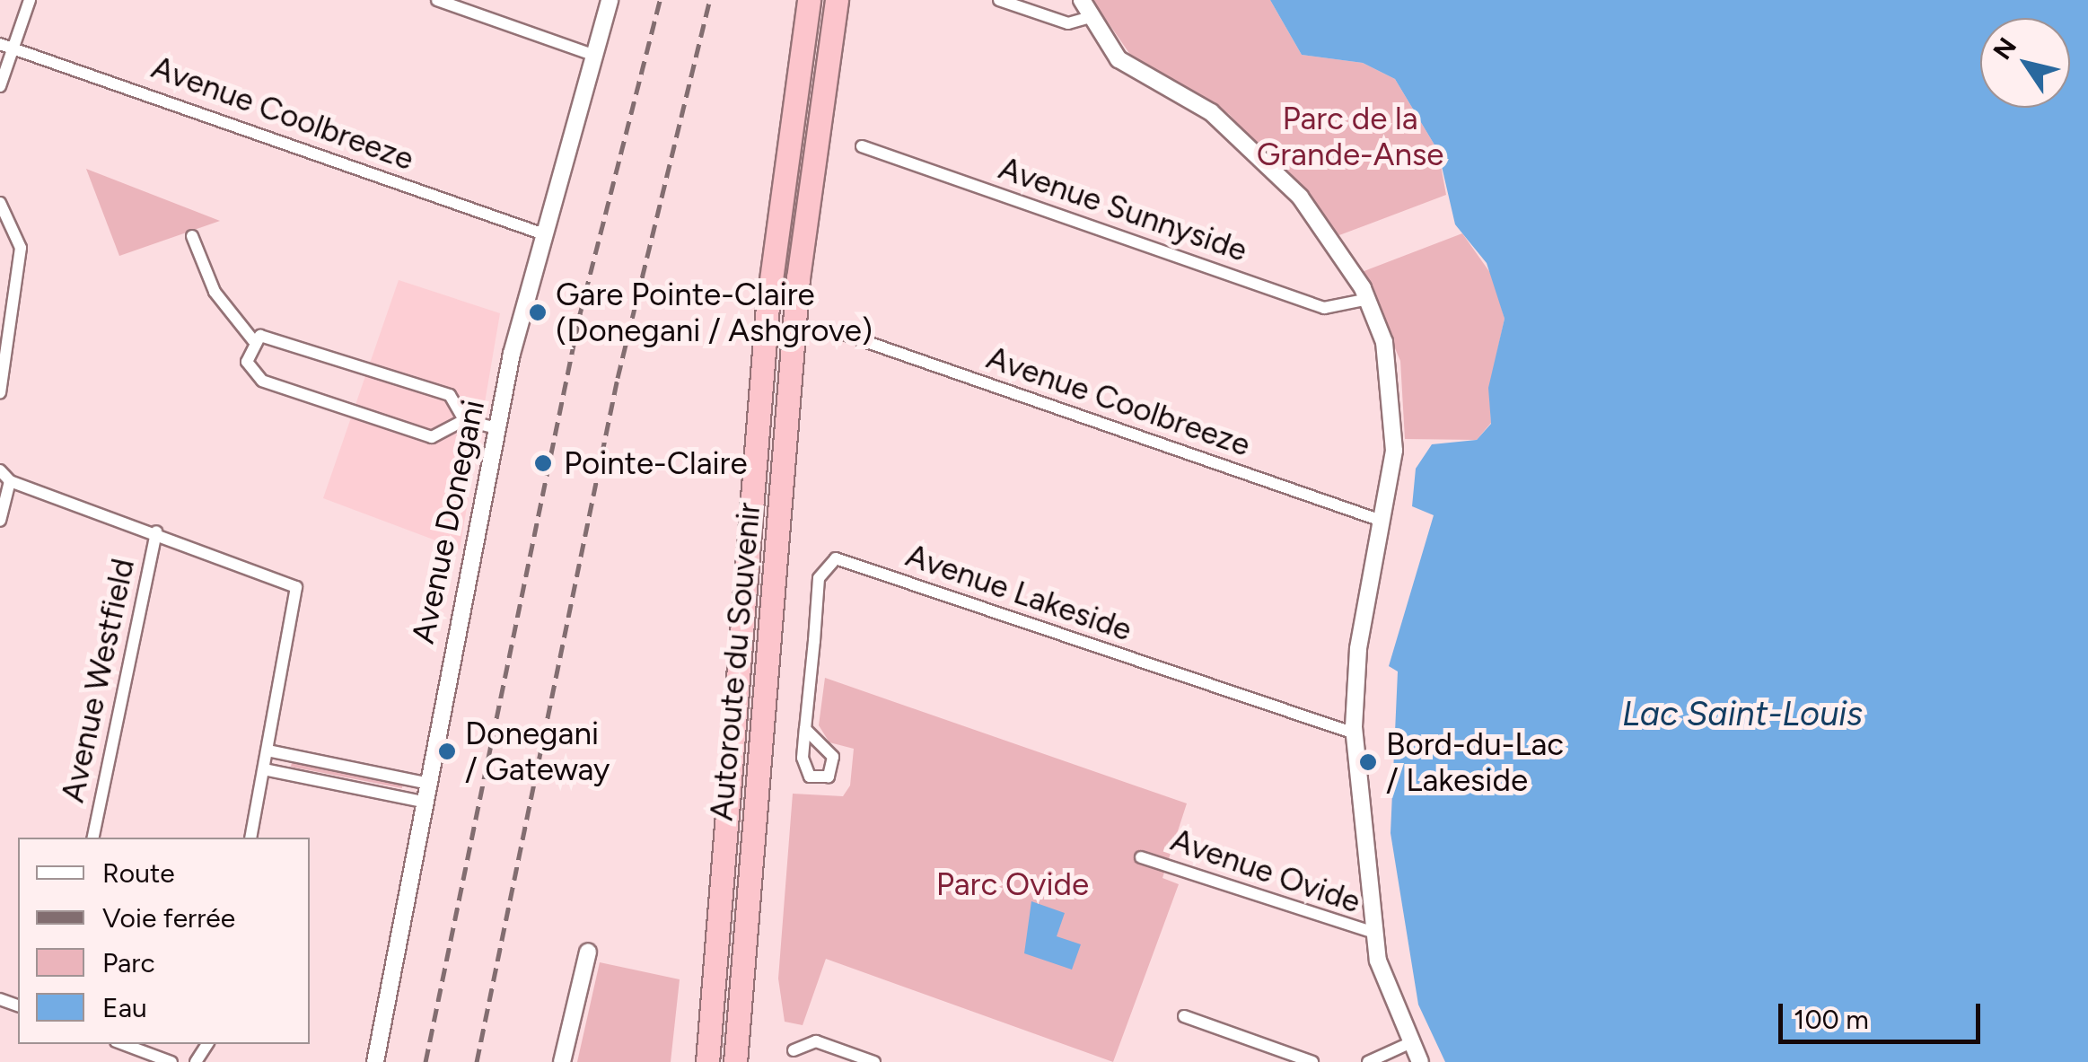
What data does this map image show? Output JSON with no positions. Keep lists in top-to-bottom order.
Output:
{
  "streets": {
    "highway": ["Autoroute du Souvenir"],
    "street": [
      "Avenue Coolbreeze",
      "Avenue Sunnyside",
      "Avenue Donegani",
      "Avenue Lakeside",
      "Avenue Westfield",
      "Avenue Ovide"
    ]
  },
  "crossings": [
    ["Avenue Coolbreeze", "Avenue Donegani"]
  ],
  "water": ["Lac Saint-Louis"],
  "parks": ["Parc de la Grande-Anse", "Parc Ovide"],
  "places": [
    "Gare Pointe-Claire (Donegani / Ashgrove)",
    "Pointe-Claire",
    "Donegani / Gateway",
    "Bord-du-Lac / Lakeside"
  ],
  "legend": [
    "Route",
    "Voie ferrée",
    "Parc",
    "Eau"
  ],
  "scale_bar": "100 m",
  "north": "top left"
}
